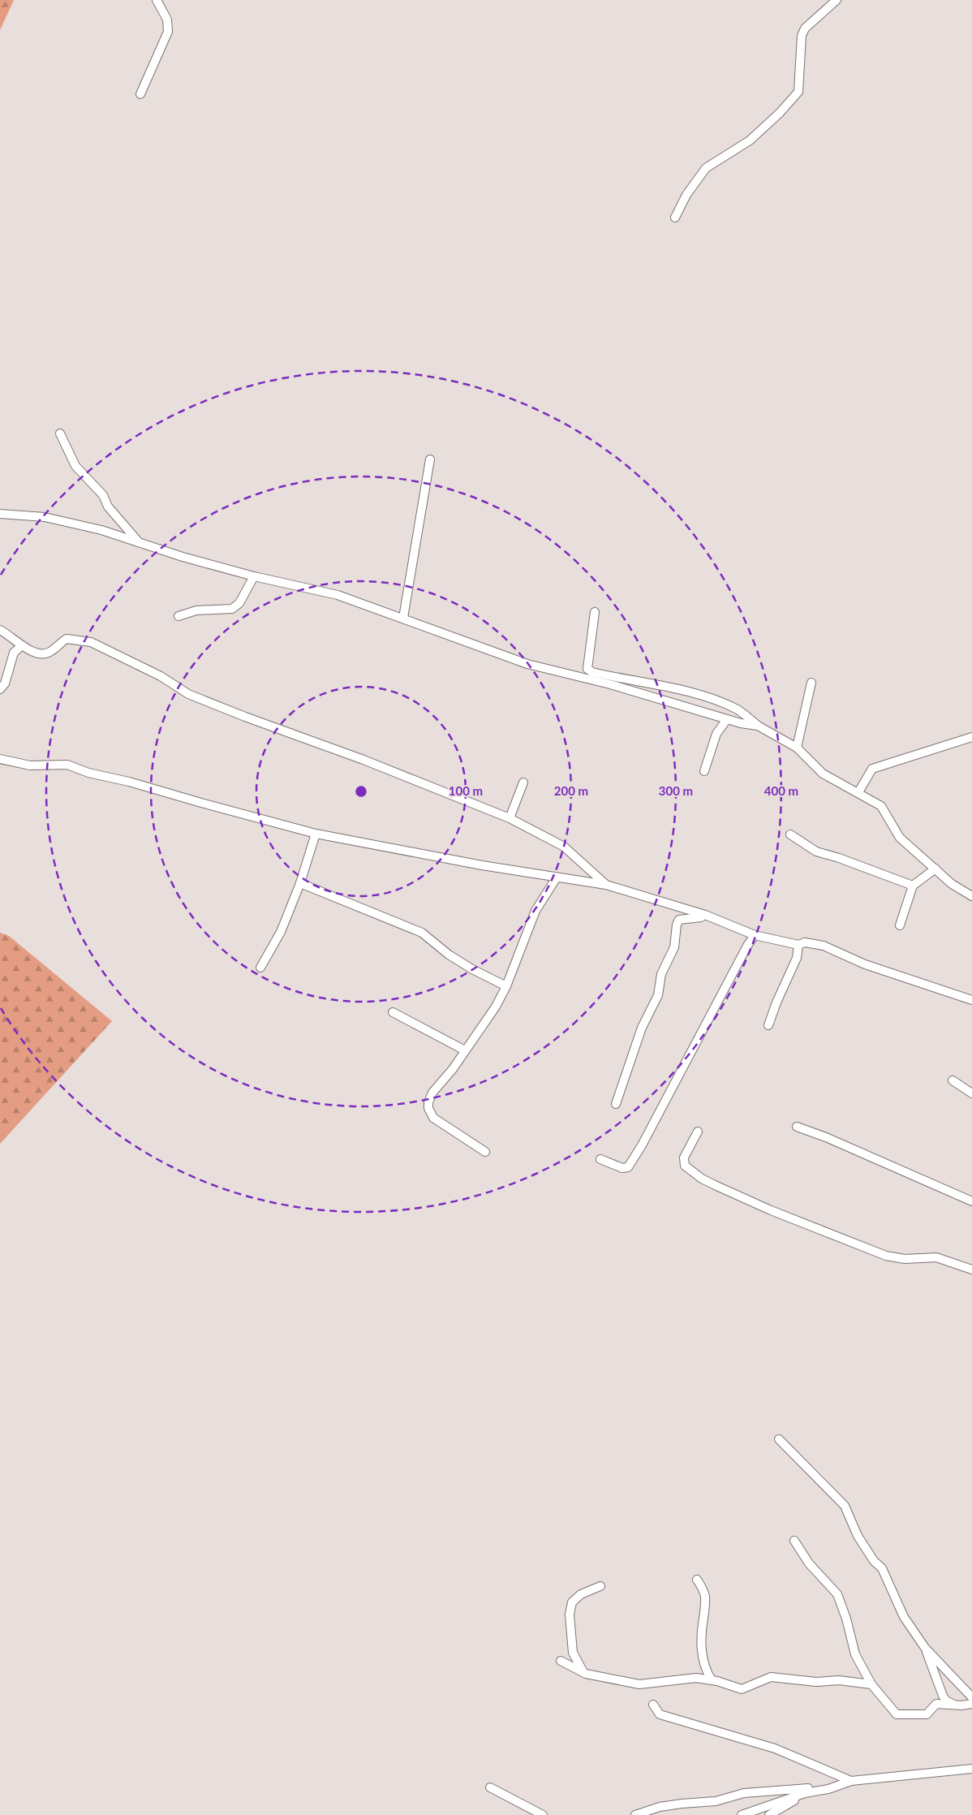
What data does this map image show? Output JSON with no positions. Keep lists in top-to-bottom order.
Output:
{
  "rings": [
    "100 m",
    "200 m",
    "300 m",
    "400 m"
  ]
}
